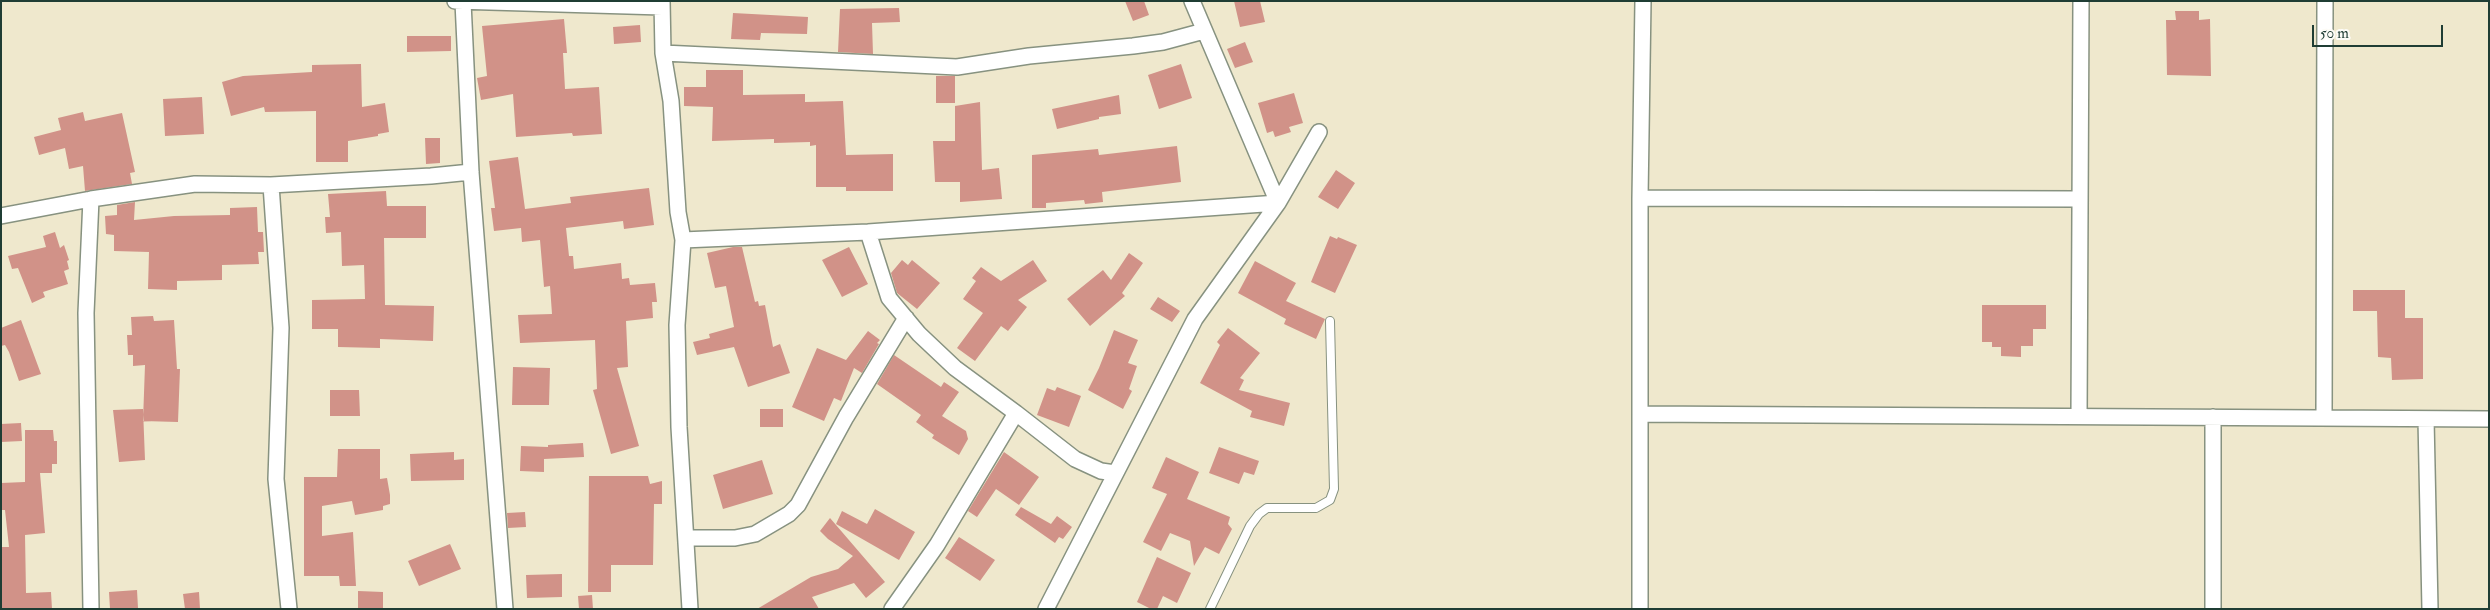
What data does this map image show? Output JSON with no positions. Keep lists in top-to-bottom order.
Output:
{
  "scale_bar": "50 m"
}
